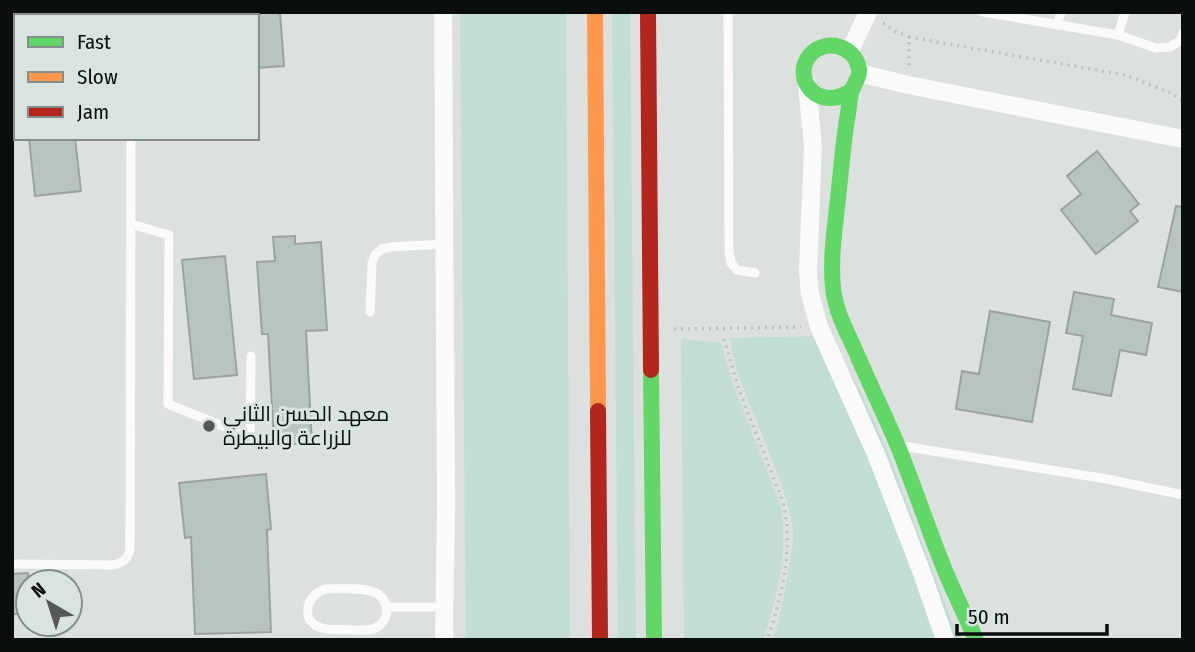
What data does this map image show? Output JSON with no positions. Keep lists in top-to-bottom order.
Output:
{
  "places": ["معهد الحسن الثاني للزراعة والبيطرة"],
  "legend": ["Fast", "Slow", "Jam"],
  "scale_bar": "50 m",
  "north": "top left"
}
